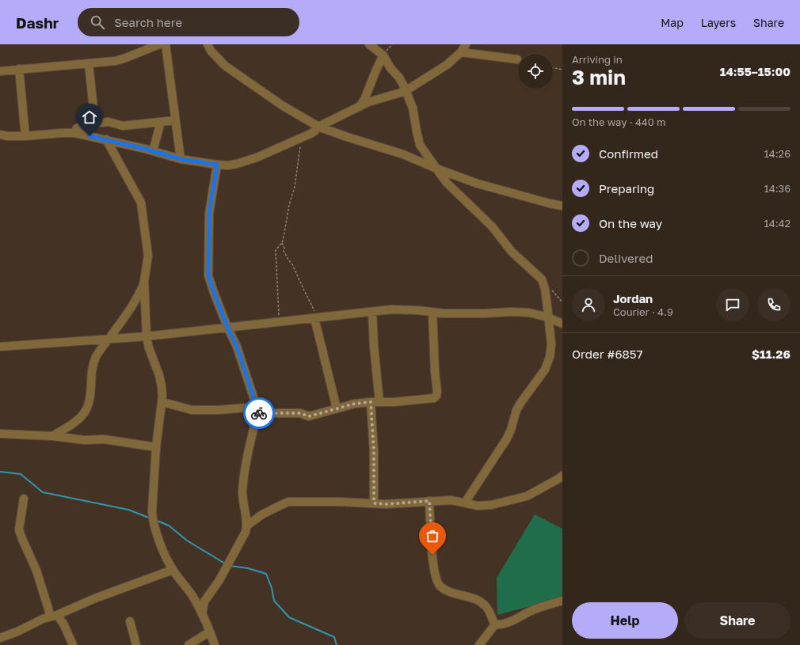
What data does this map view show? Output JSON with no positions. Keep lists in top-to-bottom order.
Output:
{
  "page": {
    "header": "Dashr",
    "search": "Search here",
    "nav": ["Map", "Layers", "Share"],
    "heading": ["3 min", "Arriving in", "14:55–15:00"],
    "panel": [
      "Jordan",
      "Courier · 4.9",
      "Order #6857",
      "$11.26"
    ],
    "bar": "On the way · 440 m",
    "list": [
      ["Confirmed", "14:26"],
      ["Preparing", "14:36"],
      ["On the way", "14:42"],
      "Delivered"
    ],
    "buttons": ["Help", "Share"]
  }
}
